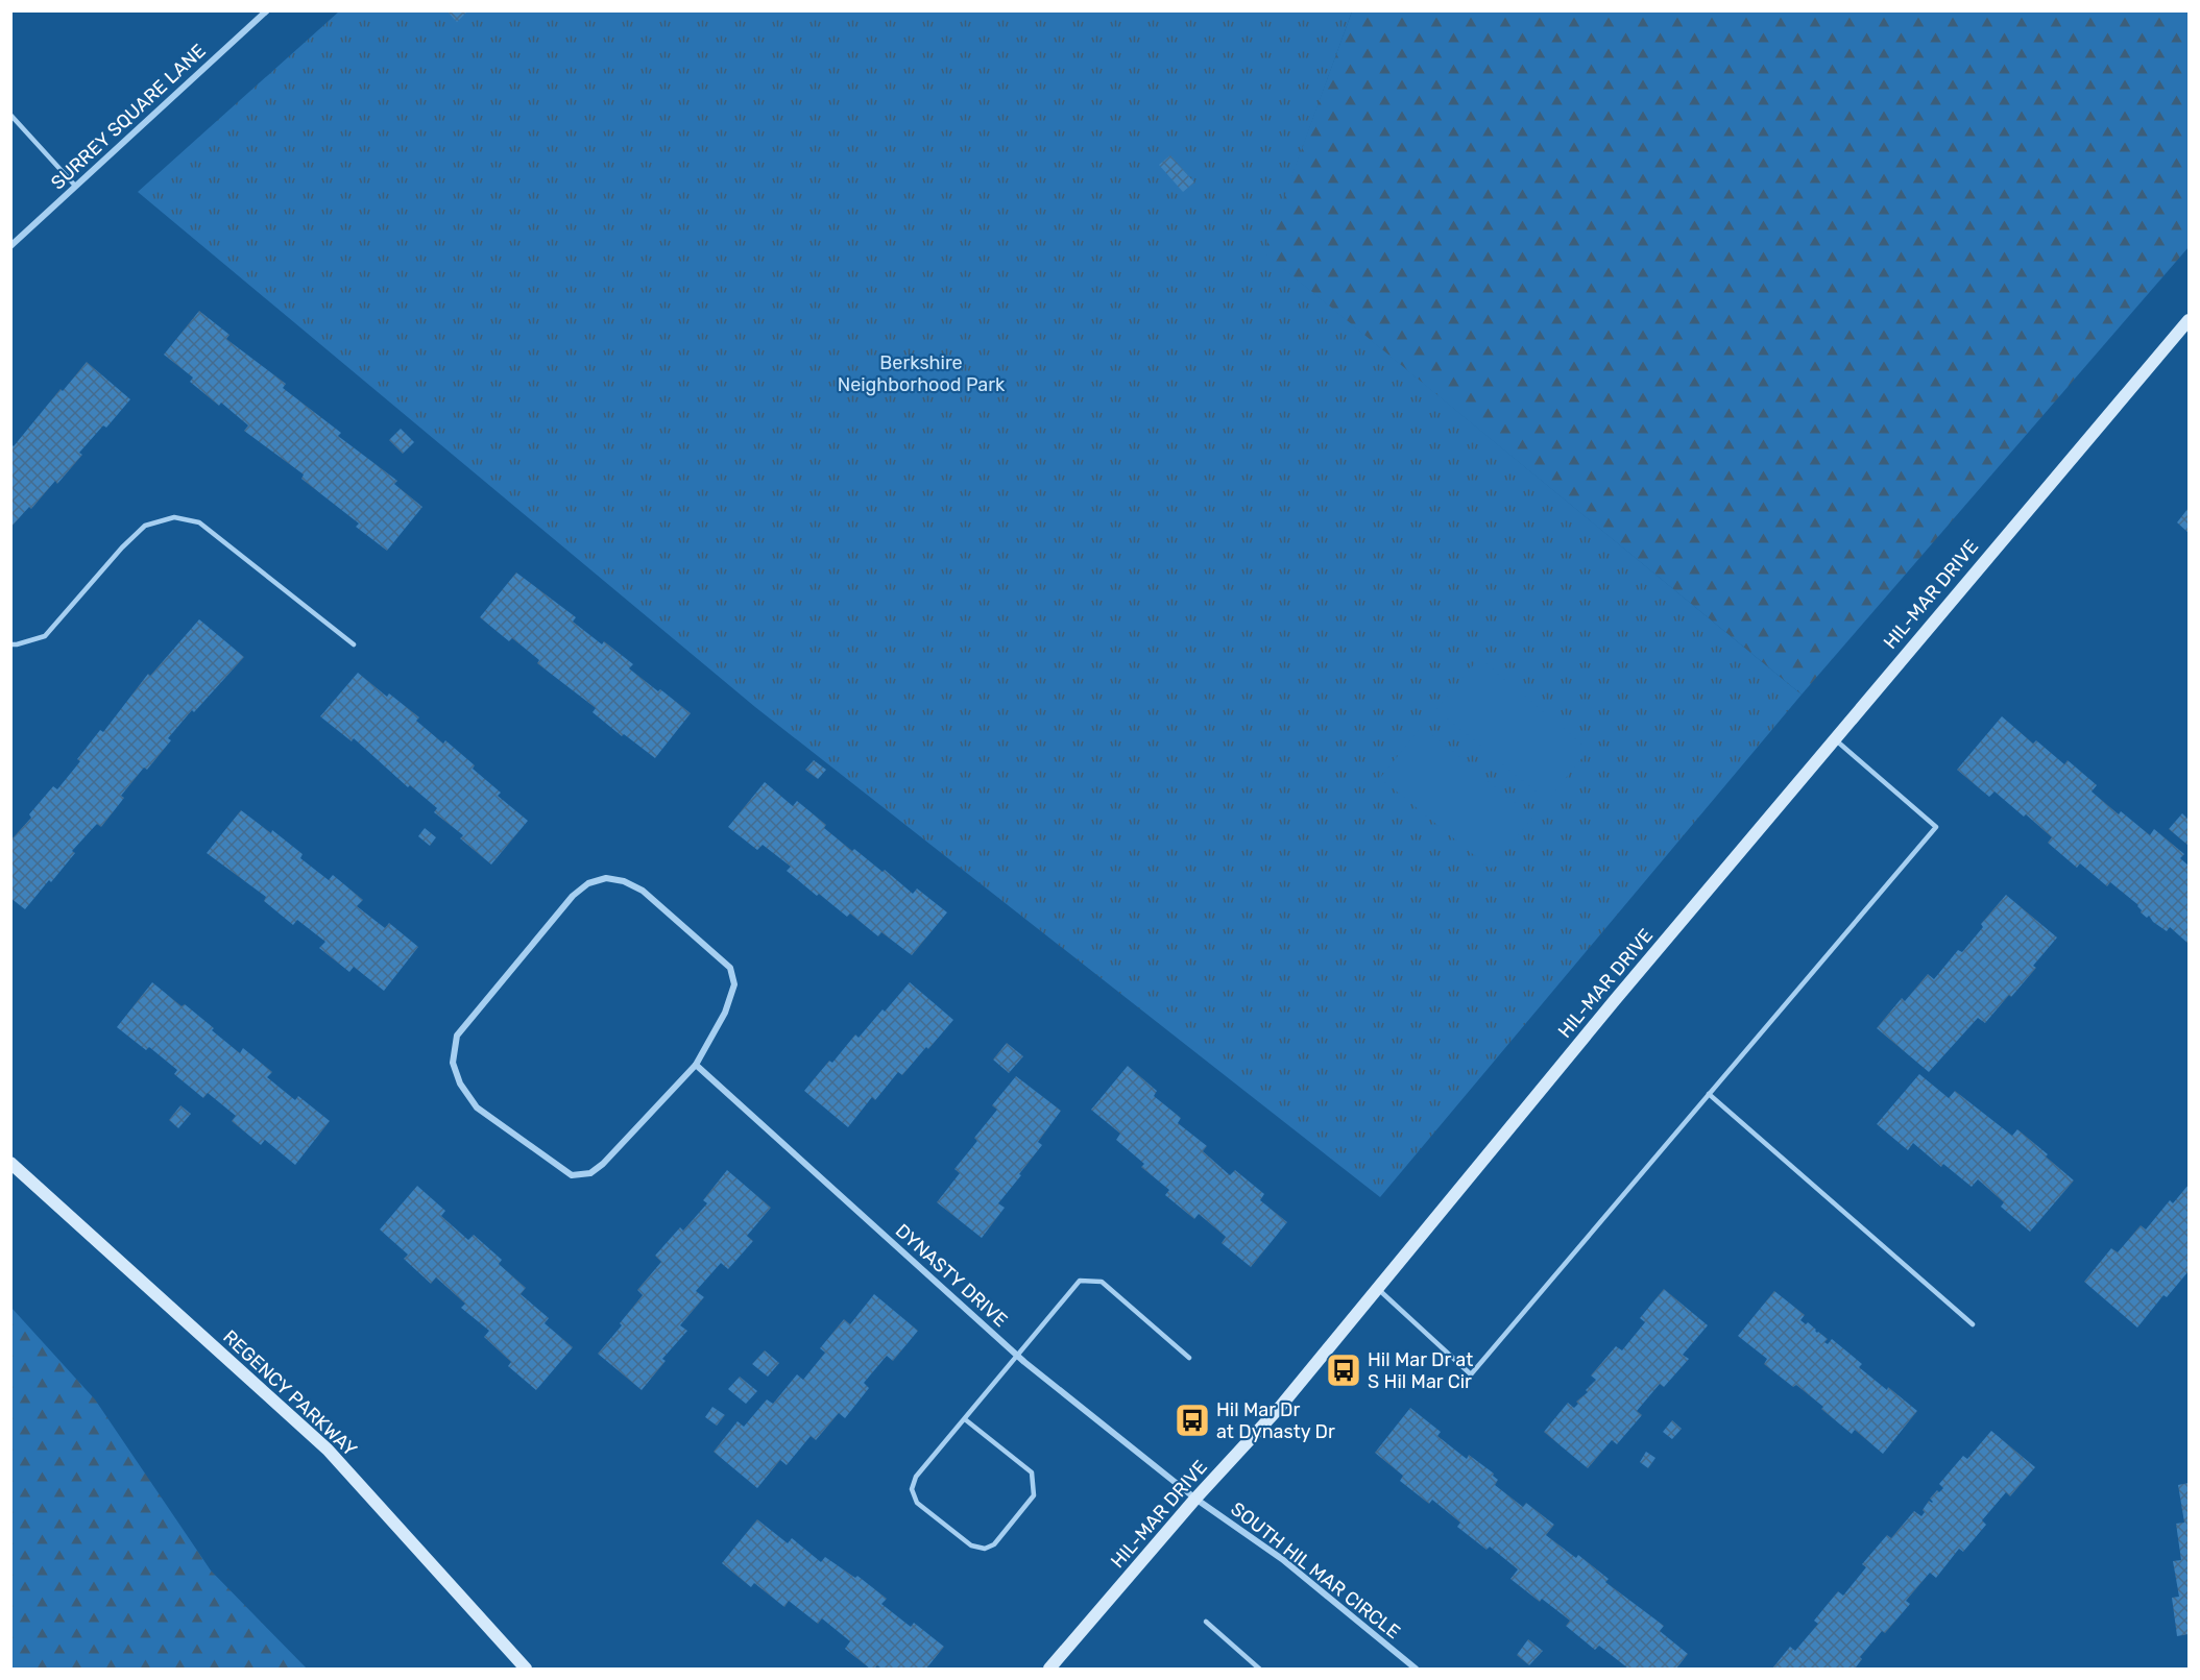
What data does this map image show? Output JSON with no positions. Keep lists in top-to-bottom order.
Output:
{
  "streets": {
    "street": [
      "SURREY SQUARE LANE",
      "HIL-MAR DRIVE",
      "DYNASTY DRIVE",
      "REGENCY PARKWAY",
      "SOUTH HIL MAR CIRCLE"
    ]
  },
  "crossings": [
    ["HIL-MAR DRIVE", "DYNASTY DRIVE"],
    ["HIL-MAR DRIVE", "SOUTH HIL MAR CIRCLE"],
    ["DYNASTY DRIVE", "SOUTH HIL MAR CIRCLE"]
  ],
  "parks": ["Berkshire Neighborhood Park"],
  "places": {
    "bus stop": ["Hil Mar Dr at S Hil Mar Cir", "Hil Mar Dr at Dynasty Dr"]
  }
}
